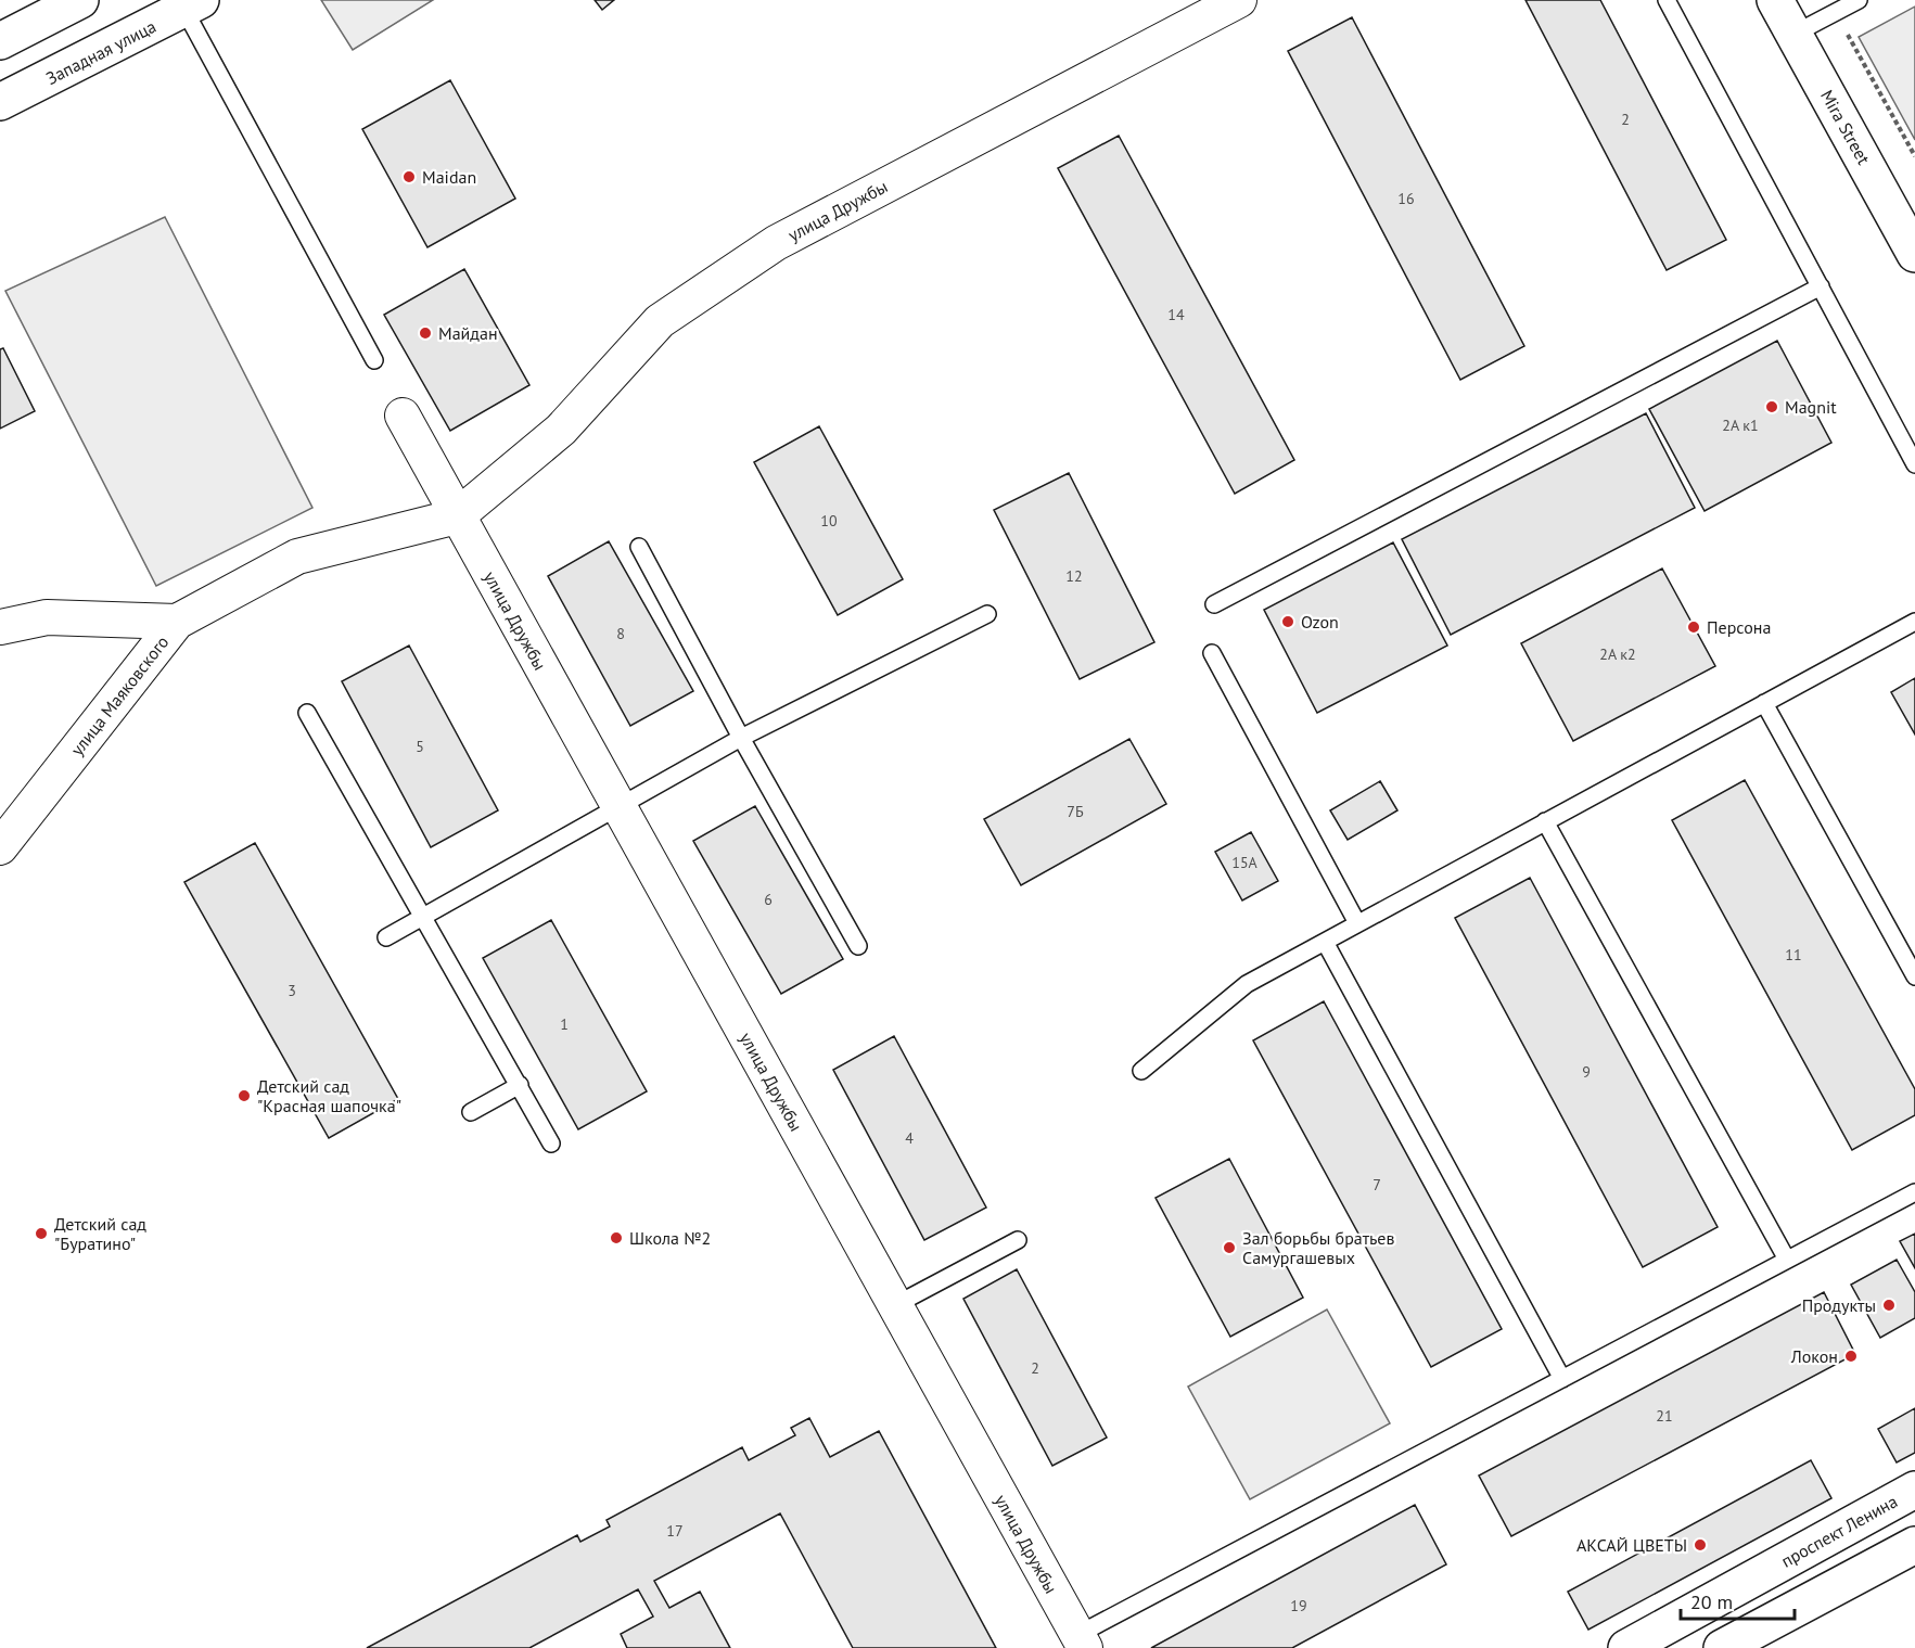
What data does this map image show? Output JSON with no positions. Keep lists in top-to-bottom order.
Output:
{
  "streets": {
    "main road": ["Западная улица", "Mira Street", "проспект Ленина"],
    "street": ["улица Дружбы", "улица Маяковского"]
  },
  "crossings": [
    ["улица Дружбы", "улица Маяковского"]
  ],
  "places": [
    "Maidan",
    "Майдан",
    "Magnit",
    "Ozon",
    "Персона",
    "Детский сад \"Красная шапочка\"",
    "Детский сад \"Буратино\"",
    "Школа №2",
    "Зал борьбы братьев Самургашевых",
    "Продукты",
    "Локон",
    "АКСАЙ ЦВЕТЫ"
  ],
  "house_numbers": [
    "2",
    "16",
    "14",
    "2А к1",
    "10",
    "12",
    "8",
    "2А к2",
    "5",
    "7Б",
    "15А",
    "6",
    "11",
    "3",
    "1",
    "9",
    "4",
    "7",
    "2",
    "21",
    "17",
    "19"
  ],
  "scale_bar": "20 m"
}
